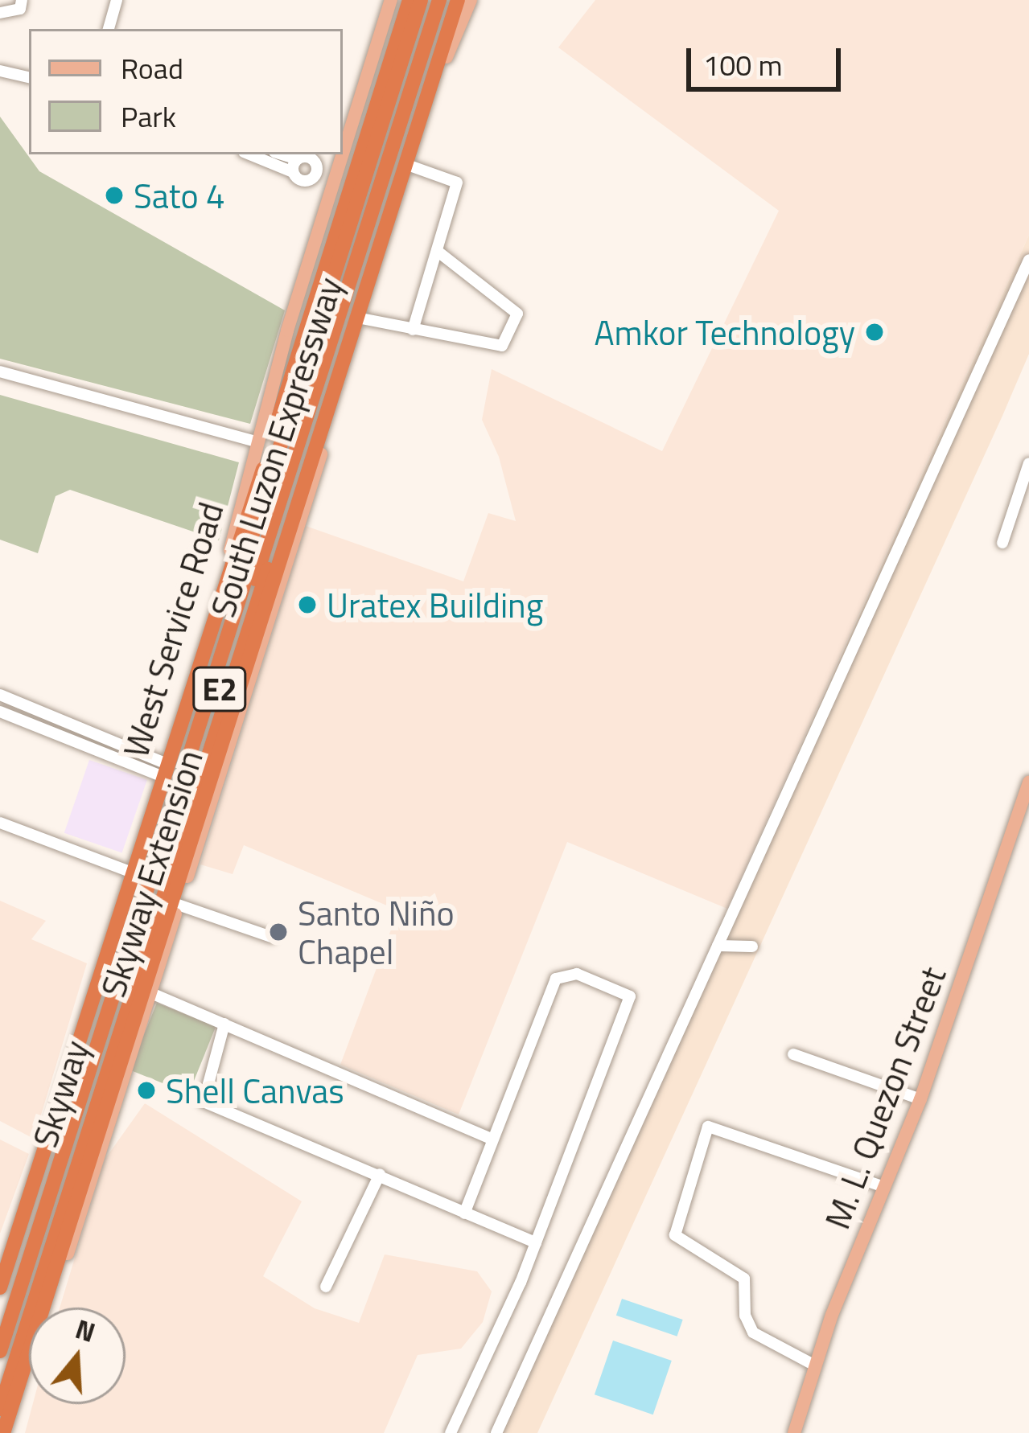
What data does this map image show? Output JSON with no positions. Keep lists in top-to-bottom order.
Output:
{
  "streets": {
    "highway": [
      "South Luzon Expressway",
      "E2",
      "Skyway Extension",
      "Skyway"
    ],
    "main road": ["West Service Road", "M. L. Quezon Street"]
  },
  "places": [
    "Sato 4",
    "Amkor Technology",
    "Uratex Building",
    "Santo Niño Chapel",
    "Shell Canvas"
  ],
  "legend": ["Road", "Park"],
  "scale_bar": "100 m",
  "north": "top"
}
